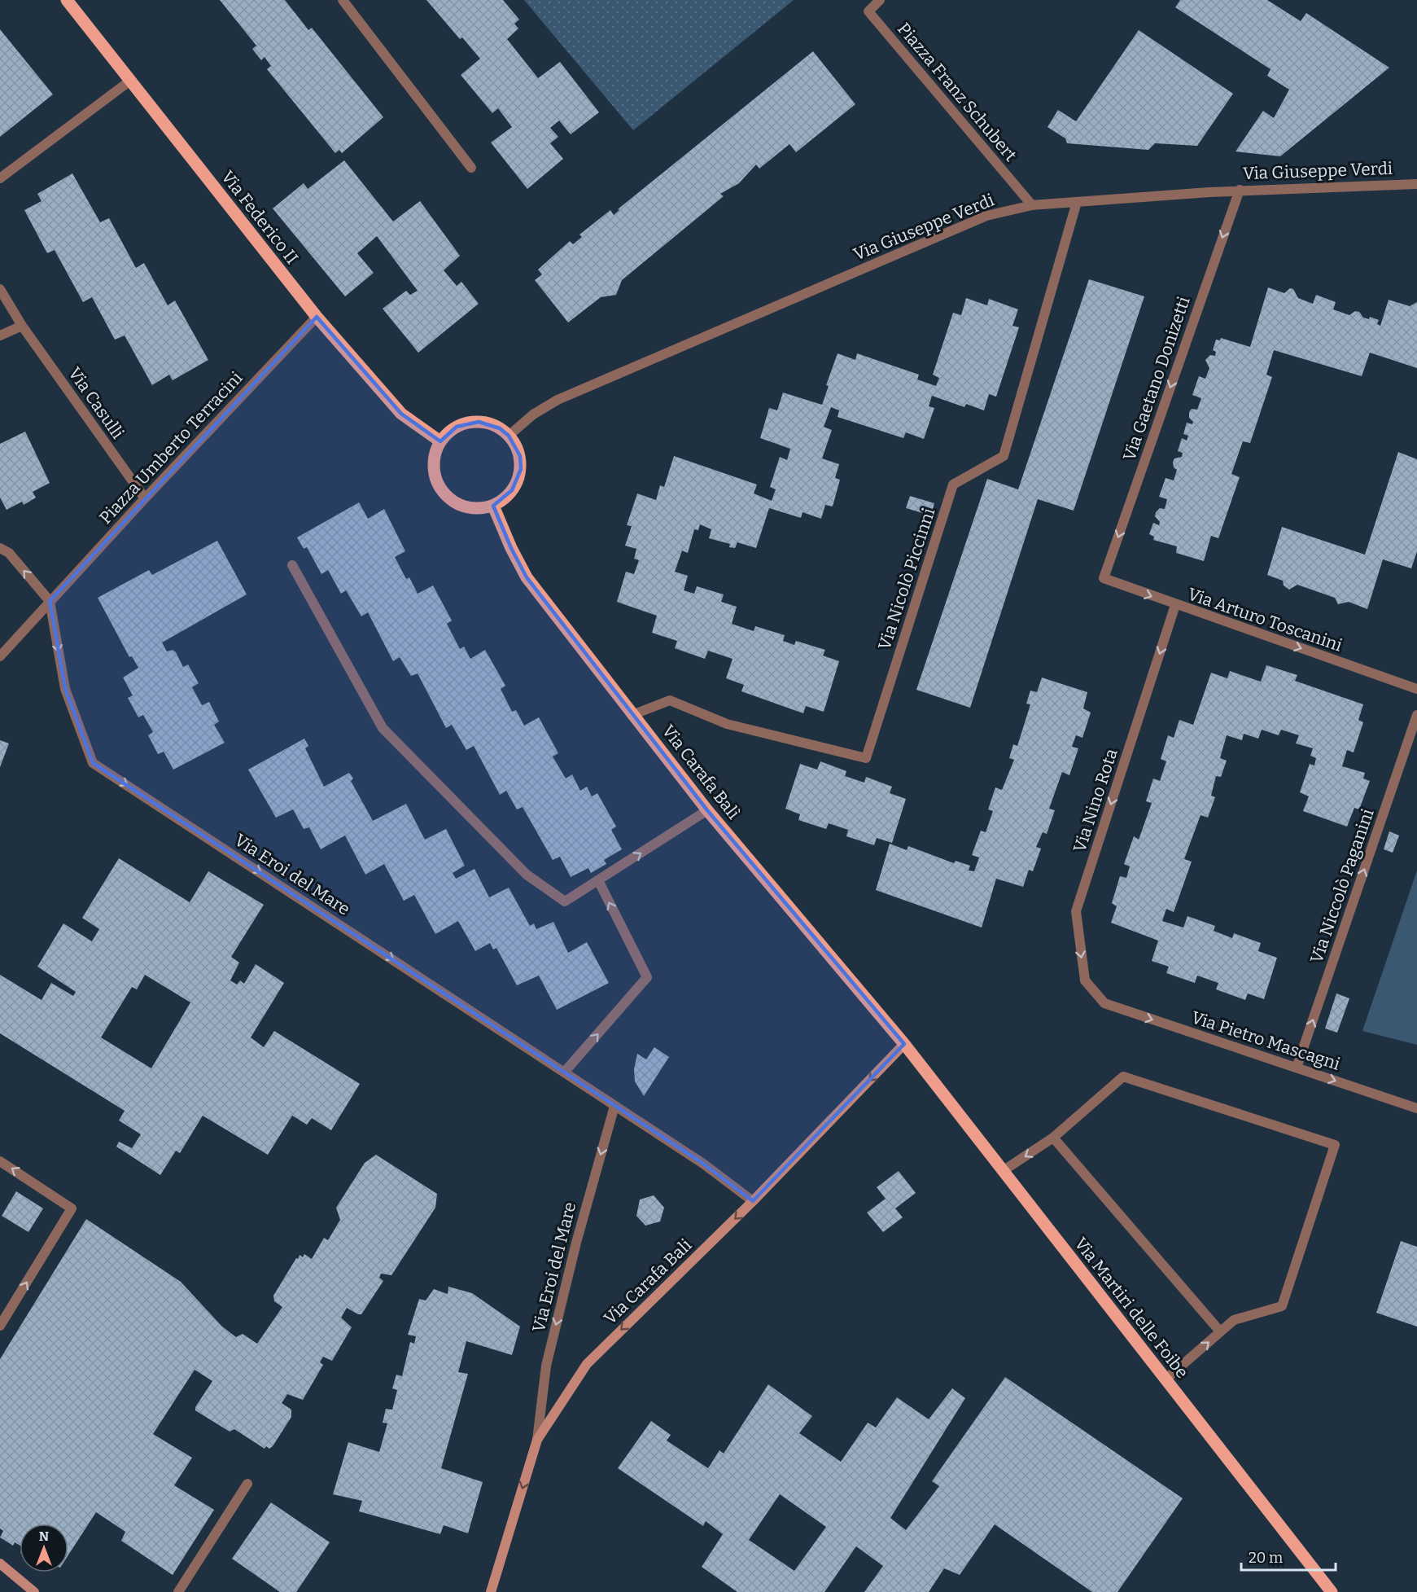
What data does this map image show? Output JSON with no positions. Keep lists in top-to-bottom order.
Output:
{
  "streets": {
    "main road": [
      "Via Federico II",
      "Via Carafa Balì",
      "Via Carafa Bali",
      "Via Martiri delle Foibe"
    ],
    "street": [
      "Piazza Franz Schubert",
      "Via Giuseppe Verdi",
      "Via Gaetano Donizetti",
      "Via Casulli",
      "Piazza Umberto Terracini",
      "Via Nicolò Piccinni",
      "Via Arturo Toscanini",
      "Via Nino Rota",
      "Via Eroi del Mare",
      "Via Niccolò Paganini",
      "Via Pietro Mascagni"
    ]
  },
  "crossings": [
    ["Piazza Franz Schubert", "Via Giuseppe Verdi"],
    ["Via Giuseppe Verdi", "Via Federico II"],
    ["Via Giuseppe Verdi", "Via Gaetano Donizetti"],
    ["Via Giuseppe Verdi", "Via Nicolò Piccinni"],
    ["Via Giuseppe Verdi", "Via Carafa Balì"],
    ["Via Federico II", "Piazza Umberto Terracini"],
    ["Via Federico II", "Via Carafa Balì"],
    ["Via Gaetano Donizetti", "Via Arturo Toscanini"],
    ["Via Casulli", "Piazza Umberto Terracini"],
    ["Piazza Umberto Terracini", "Via Eroi del Mare"],
    ["Via Nicolò Piccinni", "Via Carafa Balì"],
    ["Via Arturo Toscanini", "Via Nino Rota"],
    ["Via Carafa Balì", "Via Carafa Bali"],
    ["Via Carafa Balì", "Via Martiri delle Foibe"],
    ["Via Nino Rota", "Via Pietro Mascagni"],
    ["Via Eroi del Mare", "Via Carafa Bali"],
    ["Via Niccolò Paganini", "Via Pietro Mascagni"],
    ["Via Carafa Bali", "Via Martiri delle Foibe"]
  ],
  "one_way": [
    "Via Gaetano Donizetti",
    "Via Arturo Toscanini",
    "Via Nino Rota",
    "Via Eroi del Mare",
    "Via Niccolò Paganini",
    "Via Pietro Mascagni",
    "Via Carafa Bali"
  ],
  "scale_bar": "20 m",
  "north": "top"
}
